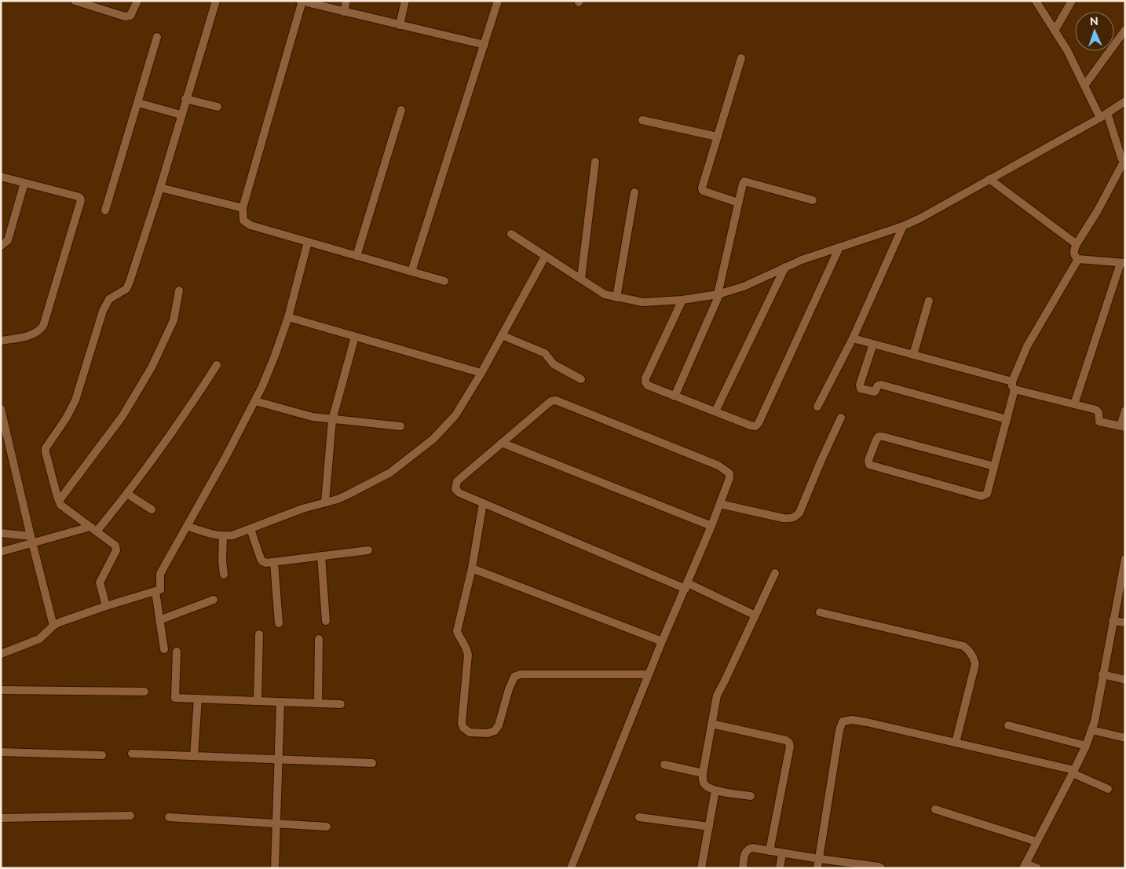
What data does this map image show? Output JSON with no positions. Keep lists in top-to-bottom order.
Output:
{
  "north": "top"
}
